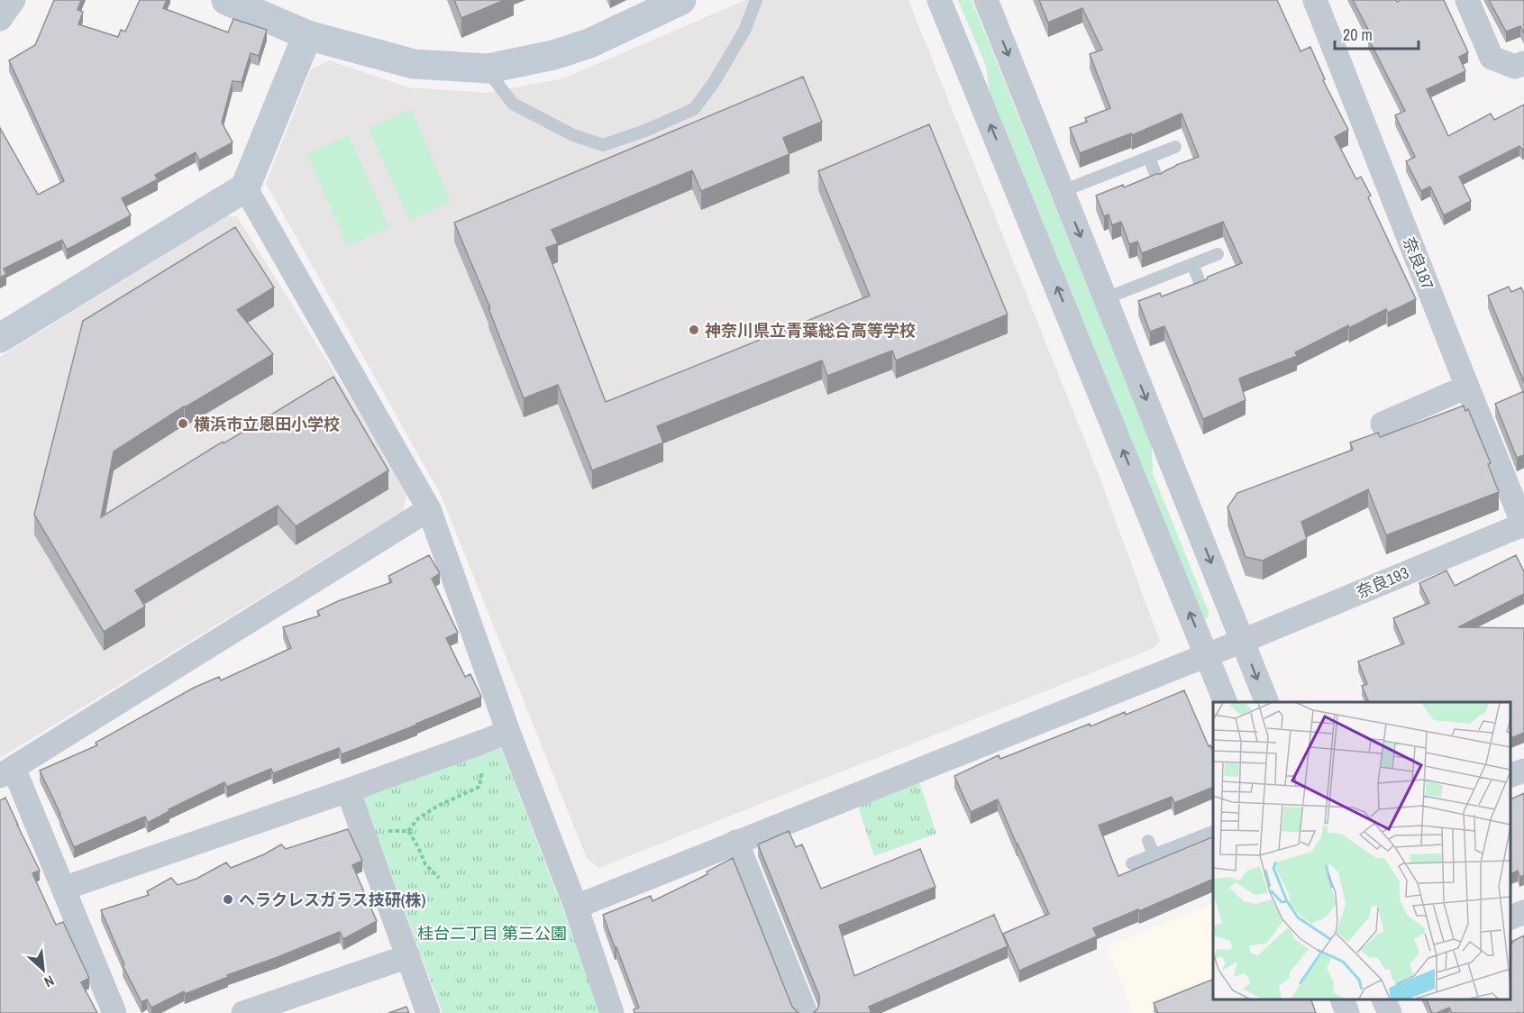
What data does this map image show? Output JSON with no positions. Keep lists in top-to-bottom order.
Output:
{
  "streets": {
    "street": ["奈良187", "奈良193"]
  },
  "crossings": [
    ["奈良187", "奈良193"]
  ],
  "parks": ["桂台二丁目 第三公園"],
  "places": ["神奈川県立青葉総合高等学校", "横浜市立恩田小学校", "ヘラクレスガラス技研(株)"],
  "scale_bar": "20 m",
  "north": "bottom right"
}
